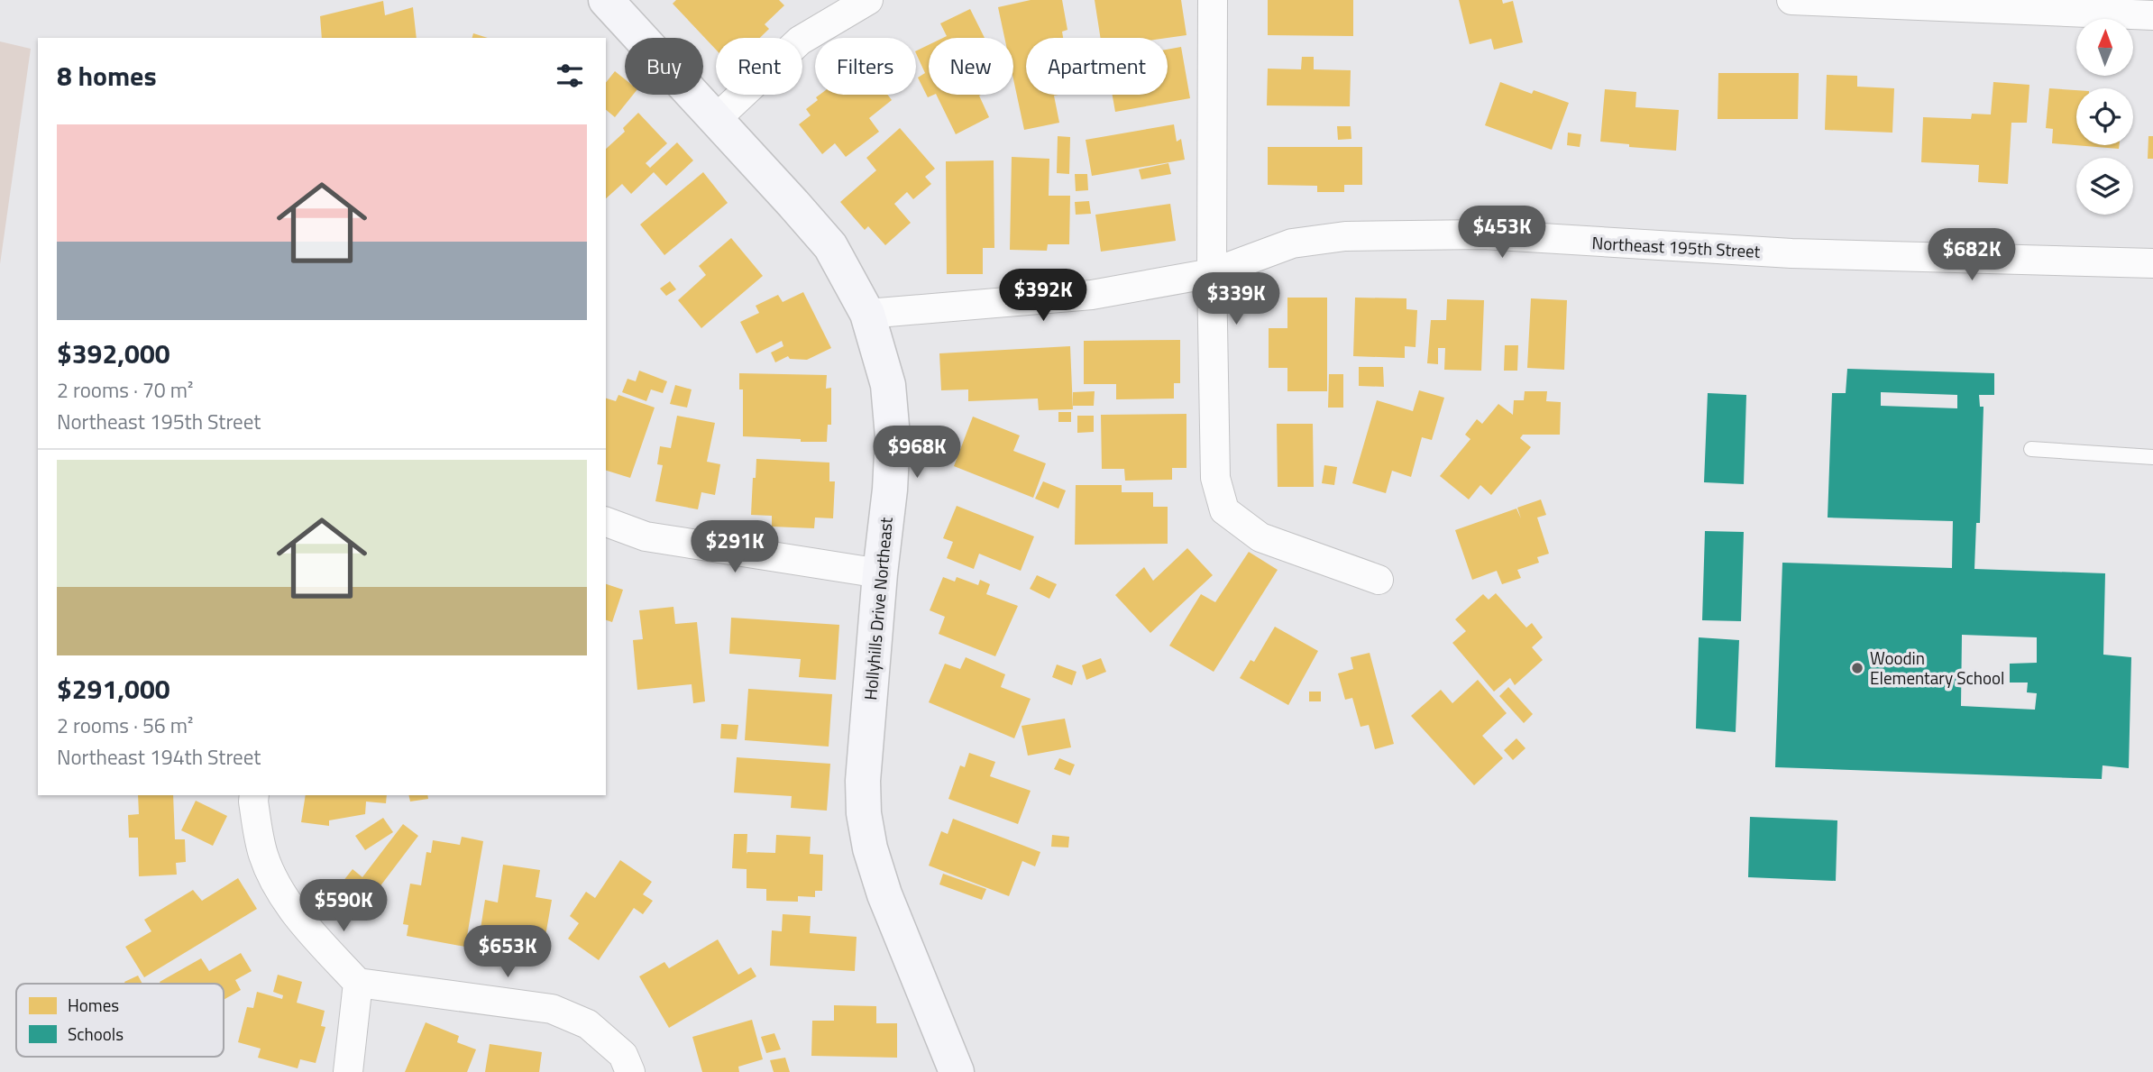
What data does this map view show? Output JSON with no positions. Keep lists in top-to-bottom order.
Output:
{
  "streets": {
    "street": ["Northeast 195th Street", "Hollyhills Drive Northeast"]
  },
  "crossings": [
    ["Northeast 195th Street", "Hollyhills Drive Northeast"]
  ],
  "places": ["Woodin Elementary School"],
  "legend": ["Homes", "Schools"],
  "north": "top",
  "page": {
    "chip": [
      "Buy",
      "Rent",
      "Filters",
      "New",
      "Apartment"
    ],
    "heading": "8 homes",
    "list": [
      {
        "name": "$392,000",
        "note": "2 rooms · 70 m² · Northeast 195th Street"
      },
      {
        "name": "$291,000",
        "note": "2 rooms · 56 m² · Northeast 194th Street"
      }
    ],
    "price": [
      "$453K",
      "$682K",
      "$392K",
      "$339K",
      "$968K",
      "$291K",
      "$590K",
      "$653K"
    ]
  }
}
